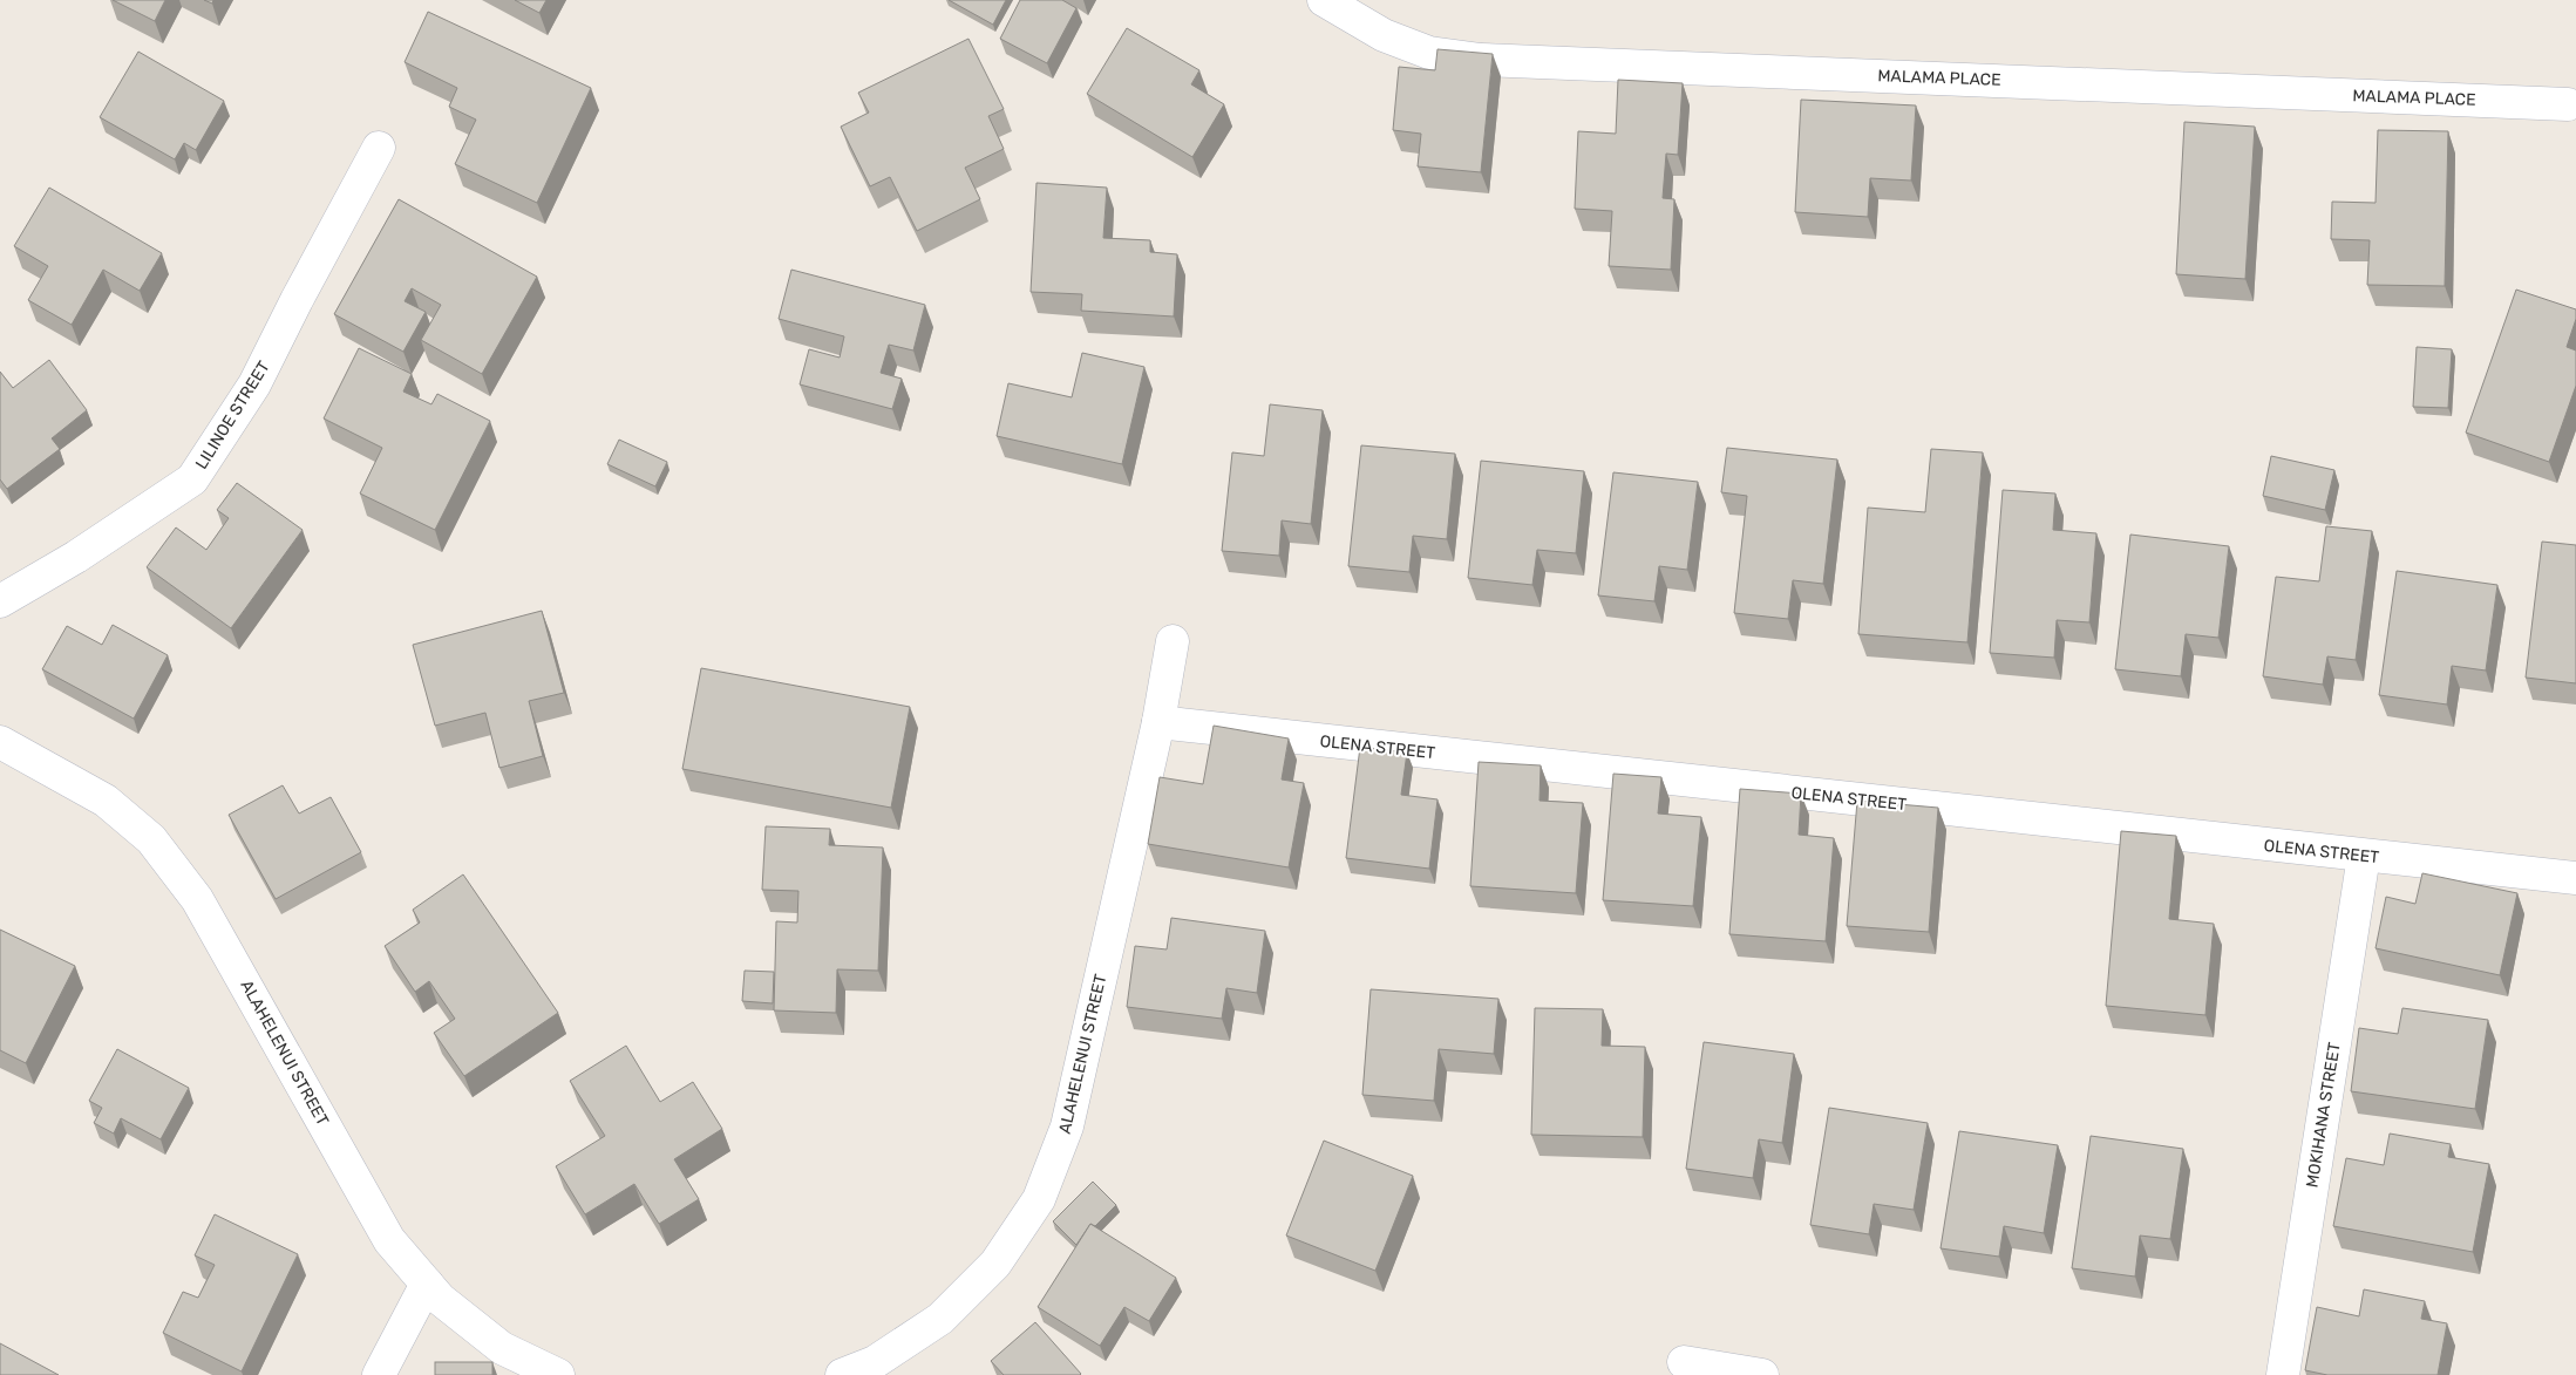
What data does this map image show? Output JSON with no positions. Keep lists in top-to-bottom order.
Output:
{
  "streets": {
    "street": [
      "MALAMA PLACE",
      "LILINOE STREET",
      "OLENA STREET",
      "ALAHELENUI STREET",
      "MOKIHANA STREET"
    ]
  },
  "crossings": [
    ["OLENA STREET", "ALAHELENUI STREET"],
    ["OLENA STREET", "MOKIHANA STREET"]
  ]
}
